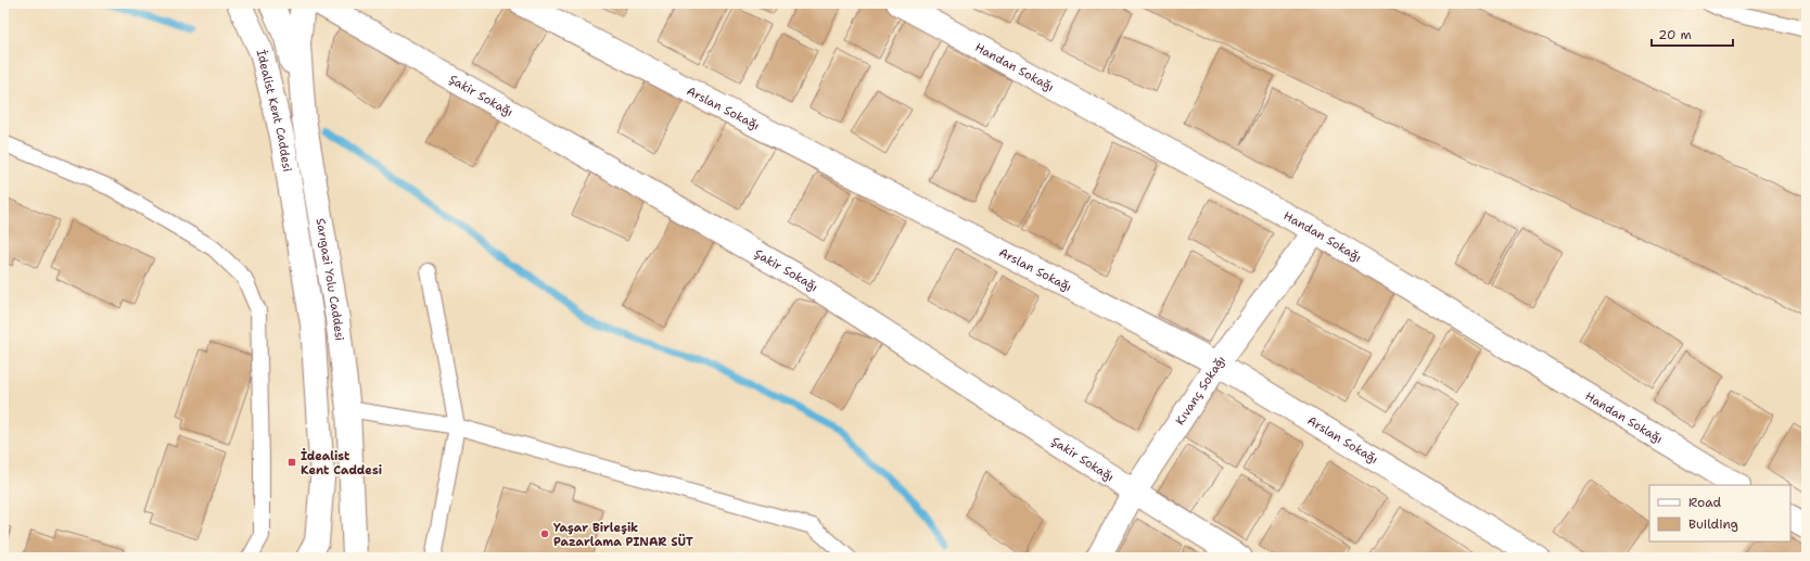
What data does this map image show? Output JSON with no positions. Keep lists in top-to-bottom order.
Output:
{
  "streets": {
    "street": [
      "Handan Sokağı",
      "Şakir Sokağı",
      "Arslan Sokağı",
      "İdealist Kent Caddesi",
      "Sarıgazi Yolu Caddesi",
      "Kıvanç Sokağı"
    ]
  },
  "crossings": [
    ["Handan Sokağı", "Kıvanç Sokağı"],
    ["Şakir Sokağı", "Kıvanç Sokağı"],
    ["Arslan Sokağı", "Kıvanç Sokağı"]
  ],
  "places": {
    "transit": ["İdealist Kent Caddesi"],
    "other": ["Yaşar Birleşik Pazarlama PINAR SÜT"]
  },
  "legend": ["Road", "Building"],
  "scale_bar": "20 m"
}
